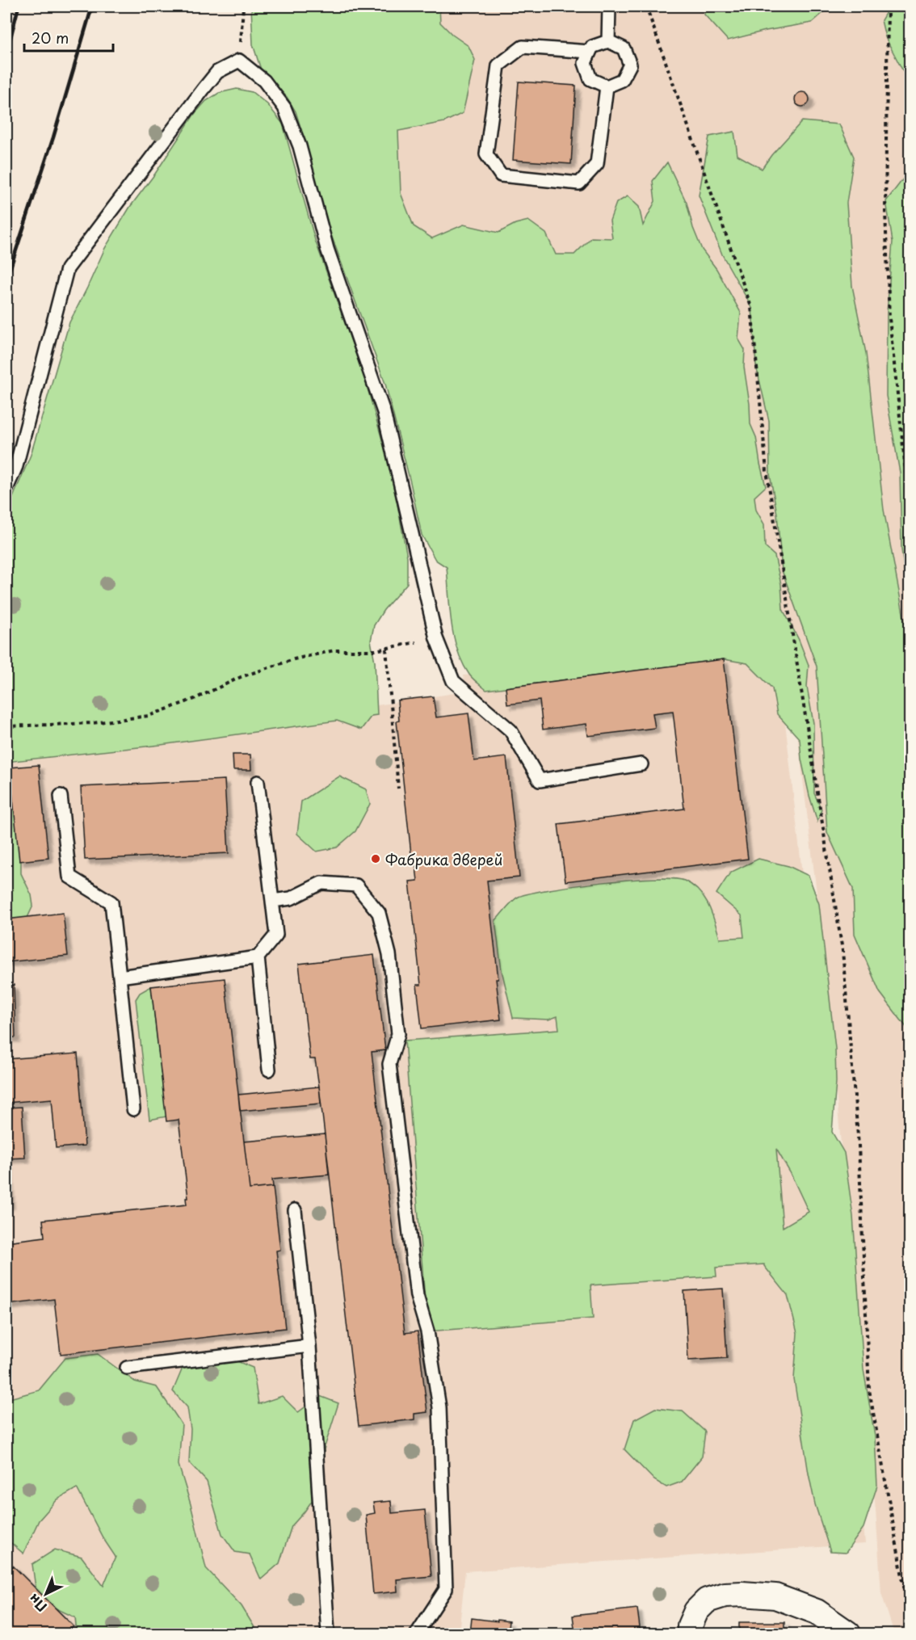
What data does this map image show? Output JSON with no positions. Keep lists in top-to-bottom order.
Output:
{
  "places": ["Фабрика дверей"],
  "scale_bar": "20 m",
  "north": "bottom left"
}
